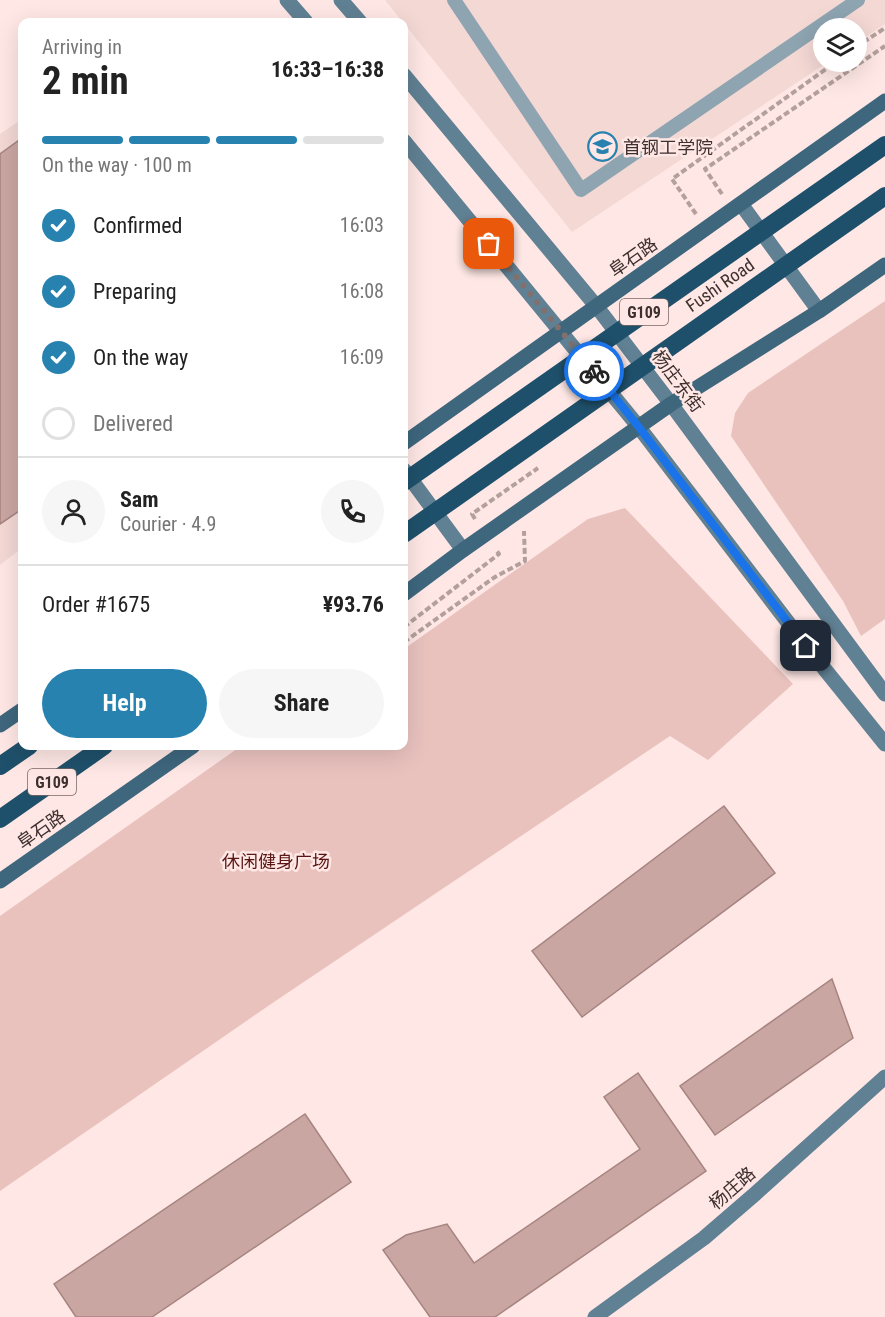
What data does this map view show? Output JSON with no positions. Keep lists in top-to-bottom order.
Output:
{
  "streets": {
    "highway": ["Fushi Road", "G109"],
    "main road": ["阜石路"],
    "street": ["杨庄东街", "杨庄路"]
  },
  "crossings": [
    ["阜石路", "杨庄东街"]
  ],
  "parks": ["休闲健身广场"],
  "places": {
    "school or university": ["首钢工学院"]
  },
  "page": {
    "heading": ["2 min", "Arriving in", "16:33–16:38"],
    "panel": [
      "Sam",
      "Courier · 4.9",
      "Order #1675",
      "¥93.76"
    ],
    "bar": "On the way · 100 m",
    "list": [
      ["Confirmed", "16:03"],
      ["Preparing", "16:08"],
      ["On the way", "16:09"],
      "Delivered"
    ],
    "buttons": ["Help", "Share"]
  }
}
